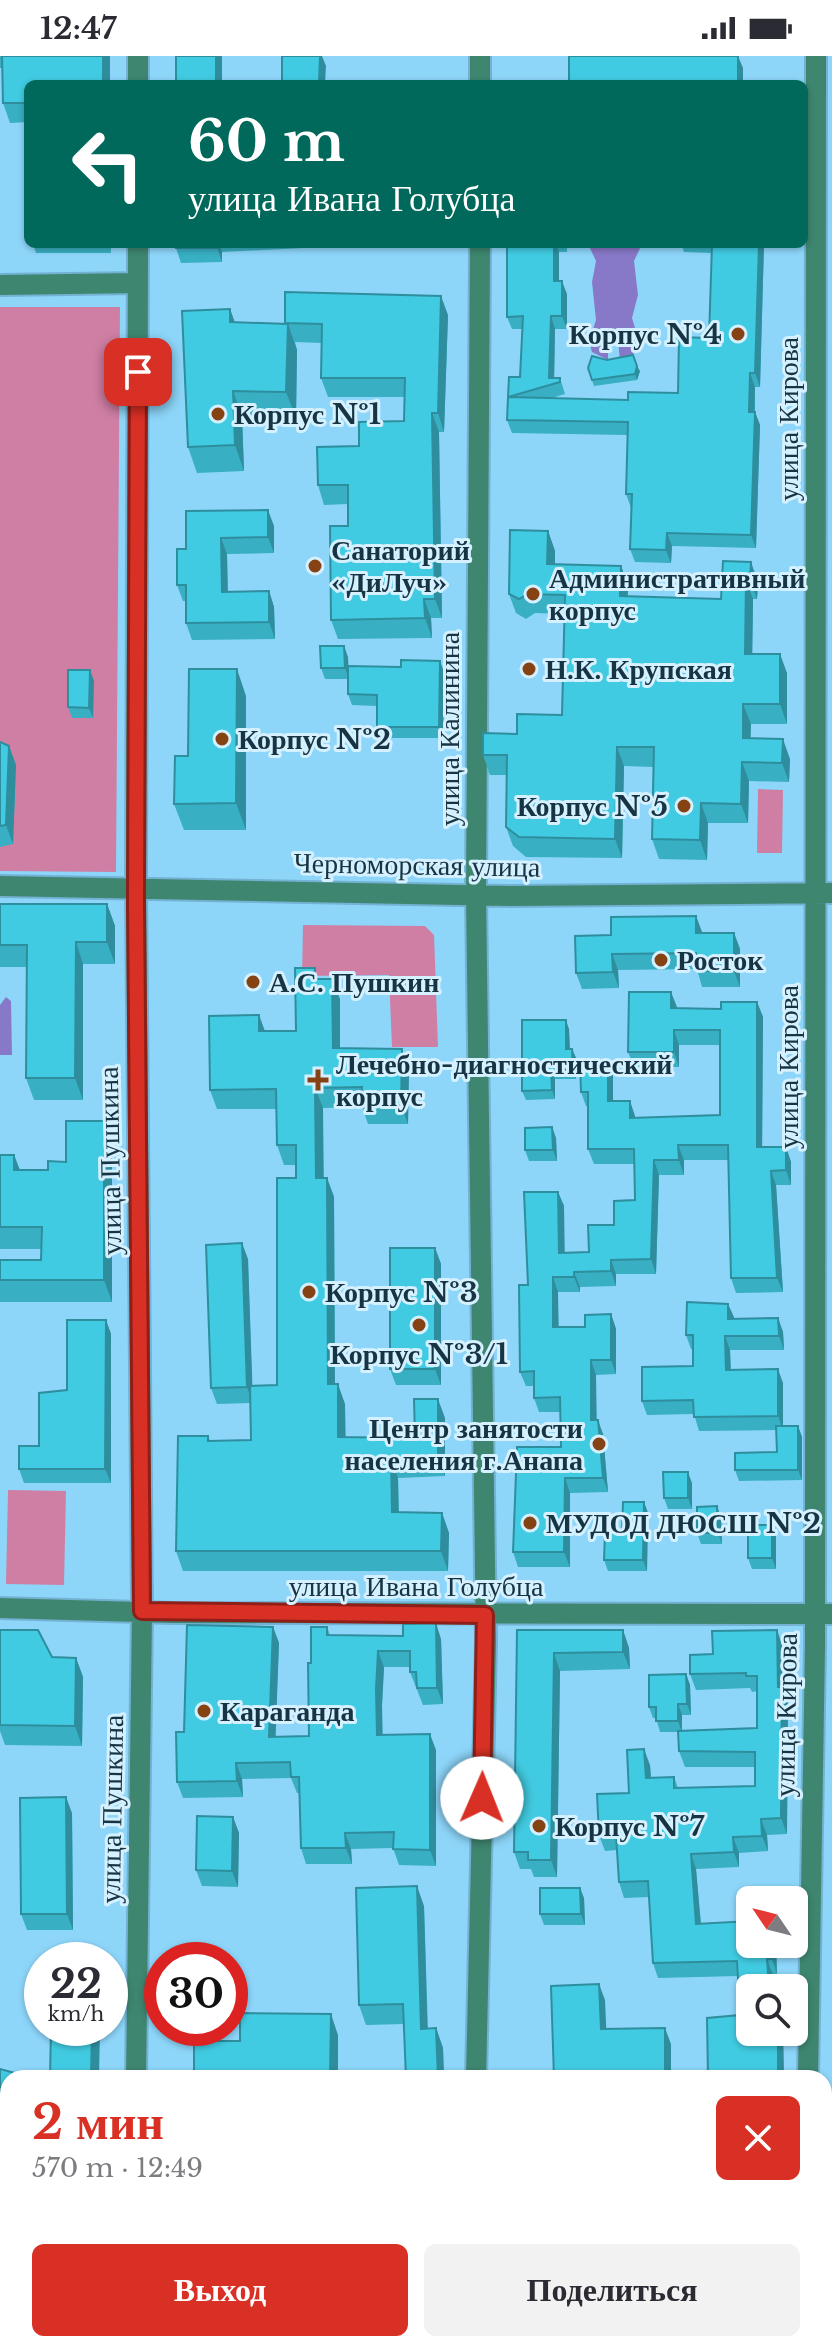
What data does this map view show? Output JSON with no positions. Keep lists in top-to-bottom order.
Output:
{
  "streets": {
    "street": [
      "улица Кирова",
      "улица Калинина",
      "Черноморская улица",
      "улица Пушкина",
      "улица Ивана Голубца"
    ]
  },
  "crossings": [
    ["улица Кирова", "Черноморская улица"],
    ["улица Кирова", "улица Ивана Голубца"],
    ["улица Калинина", "Черноморская улица"],
    ["улица Калинина", "улица Ивана Голубца"],
    ["Черноморская улица", "улица Пушкина"],
    ["улица Пушкина", "улица Ивана Голубца"]
  ],
  "places": {
    "other": [
      "Корпус №4",
      "Корпус №1",
      "Санаторий «ДиЛуч»",
      "Административный корпус",
      "Н.К. Крупская",
      "Корпус №2",
      "Корпус №5",
      "Росток",
      "А.С. Пушкин",
      "Корпус №3",
      "Корпус №3/1",
      "Центр занятости населения г.Анапа",
      "МУДОД ДЮСШ №2",
      "Караганда",
      "Корпус №7"
    ],
    "health": ["Лечебно-диагностический корпус"]
  },
  "north": "top left",
  "page": {
    "status": "12:47",
    "turn": ["60 m", "улица Ивана Голубца"],
    "speed": "22 km/h",
    "limit": "30",
    "heading": ["2 мин", "570 m · 12:49"],
    "buttons": ["Выход", "Поделиться"]
  }
}
